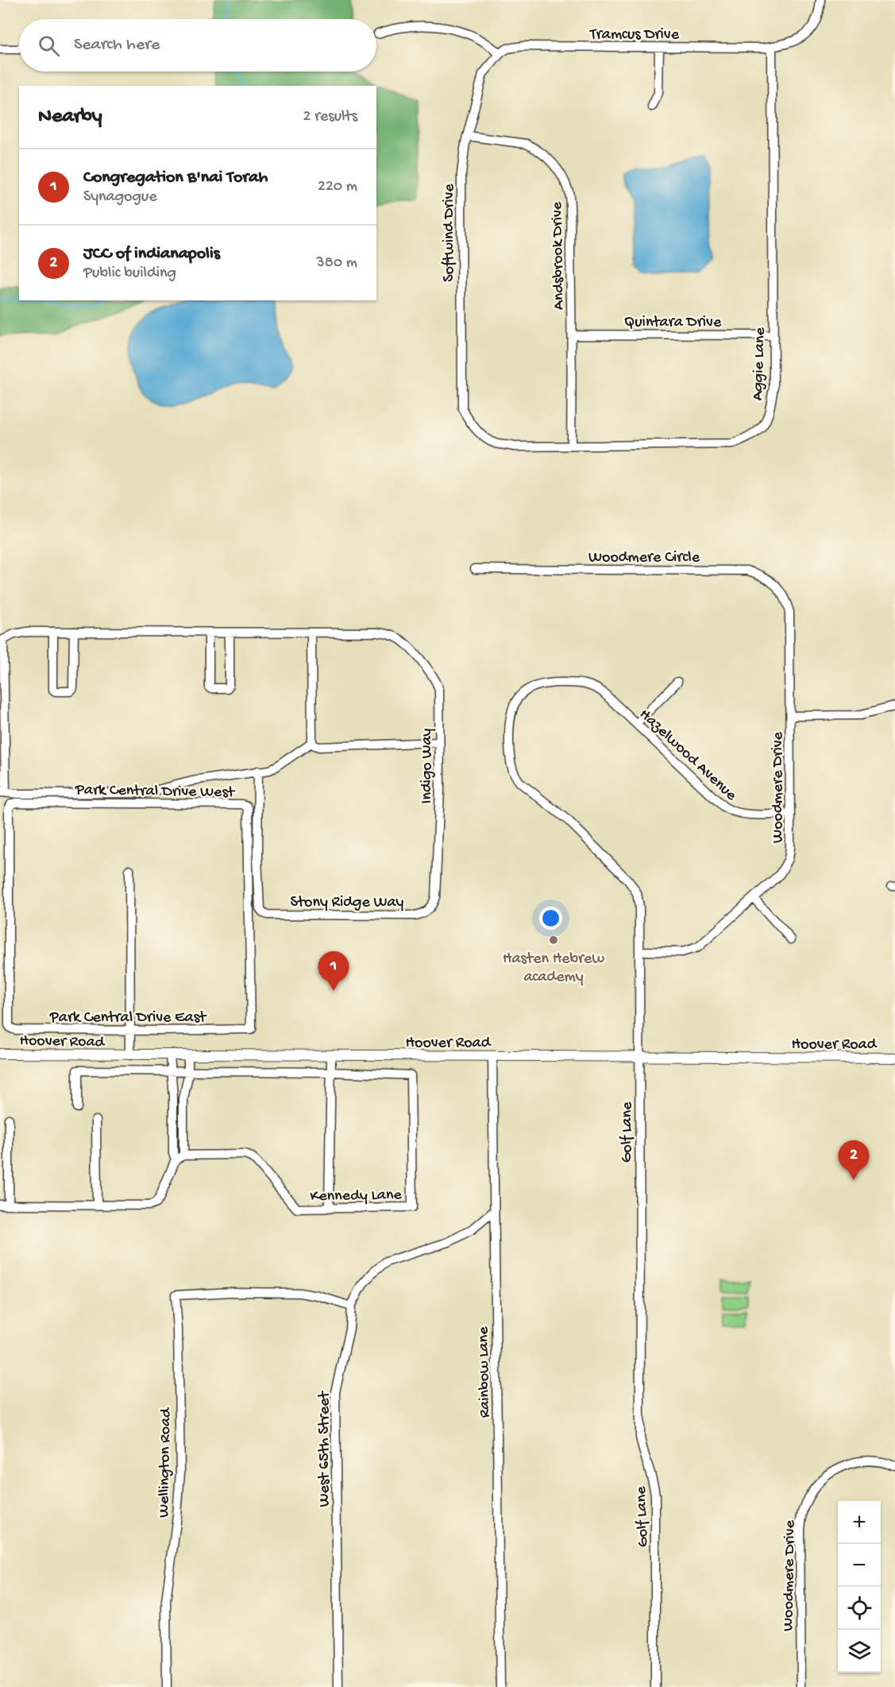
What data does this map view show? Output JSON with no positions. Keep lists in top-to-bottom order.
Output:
{
  "streets": {
    "street": [
      "Tramcus Drive",
      "Softwind Drive",
      "Andsbrook Drive",
      "Quintara Drive",
      "Aggie Lane",
      "Woodmere Circle",
      "Hazelwood Avenue",
      "Indigo Way",
      "Woodmere Drive",
      "Park Central Drive West",
      "Stony Ridge Way",
      "Park Central Drive East",
      "Hoover Road",
      "Golf Lane",
      "Kennedy Lane",
      "Rainbow Lane",
      "West 65th Street",
      "Wellington Road"
    ]
  },
  "crossings": [
    ["Tramcus Drive", "Softwind Drive"],
    ["Tramcus Drive", "Aggie Lane"],
    ["Softwind Drive", "Andsbrook Drive"],
    ["Softwind Drive", "Aggie Lane"],
    ["Andsbrook Drive", "Quintara Drive"],
    ["Andsbrook Drive", "Aggie Lane"],
    ["Quintara Drive", "Aggie Lane"],
    ["Woodmere Circle", "Woodmere Drive"],
    ["Hazelwood Avenue", "Woodmere Drive"],
    ["Hazelwood Avenue", "Golf Lane"],
    ["Indigo Way", "Stony Ridge Way"],
    ["Woodmere Drive", "Golf Lane"],
    ["Park Central Drive West", "Park Central Drive East"],
    ["Hoover Road", "Golf Lane"],
    ["Hoover Road", "Kennedy Lane"],
    ["Hoover Road", "Rainbow Lane"],
    ["Rainbow Lane", "West 65th Street"],
    ["West 65th Street", "Wellington Road"]
  ],
  "places": ["Hasten Hebrew academy"],
  "page": {
    "search": "Search here",
    "heading": ["Nearby", "2 results"],
    "list": [
      {
        "mark": "1",
        "name": "Congregation B'nai Torah",
        "note": "Synagogue",
        "value": "220 m"
      },
      {
        "mark": "2",
        "name": "JCC of indianapolis",
        "note": "Public building",
        "value": "380 m"
      }
    ],
    "pins": ["1", "2"],
    "map_buttons": ["+", "−"]
  }
}
